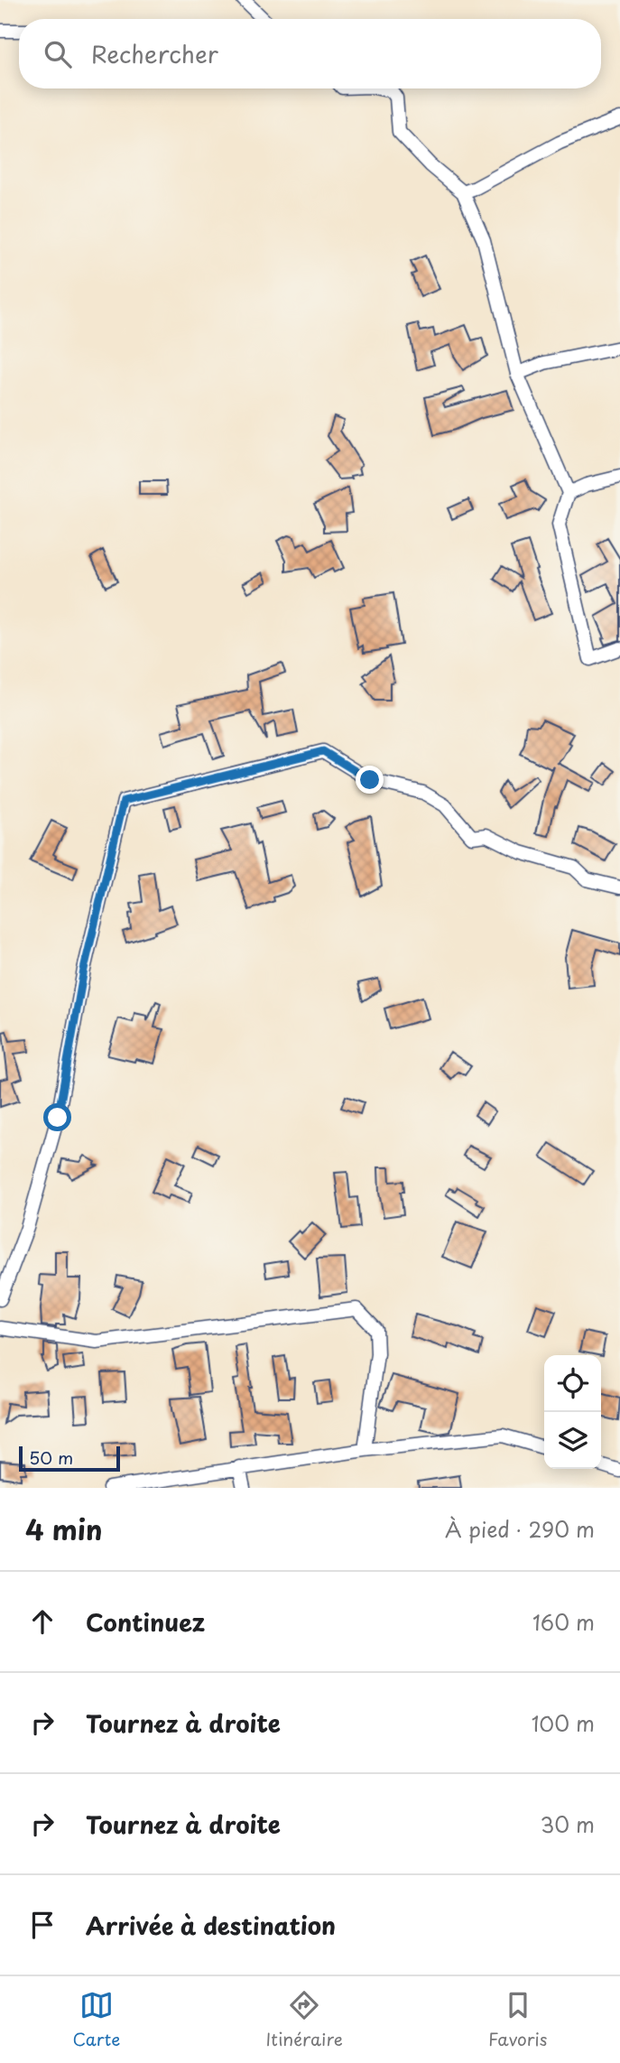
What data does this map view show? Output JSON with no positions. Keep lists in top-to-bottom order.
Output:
{
  "scale_bar": "50 m",
  "page": {
    "search": "Rechercher",
    "scale": "50 m",
    "heading": ["4 min", "À pied · 290 m"],
    "list": [
      ["Continuez", "160 m"],
      ["Tournez à droite", "100 m"],
      ["Tournez à droite", "30 m"],
      "Arrivée à destination"
    ],
    "nav": ["Carte", "Itinéraire", "Favoris"]
  }
}
